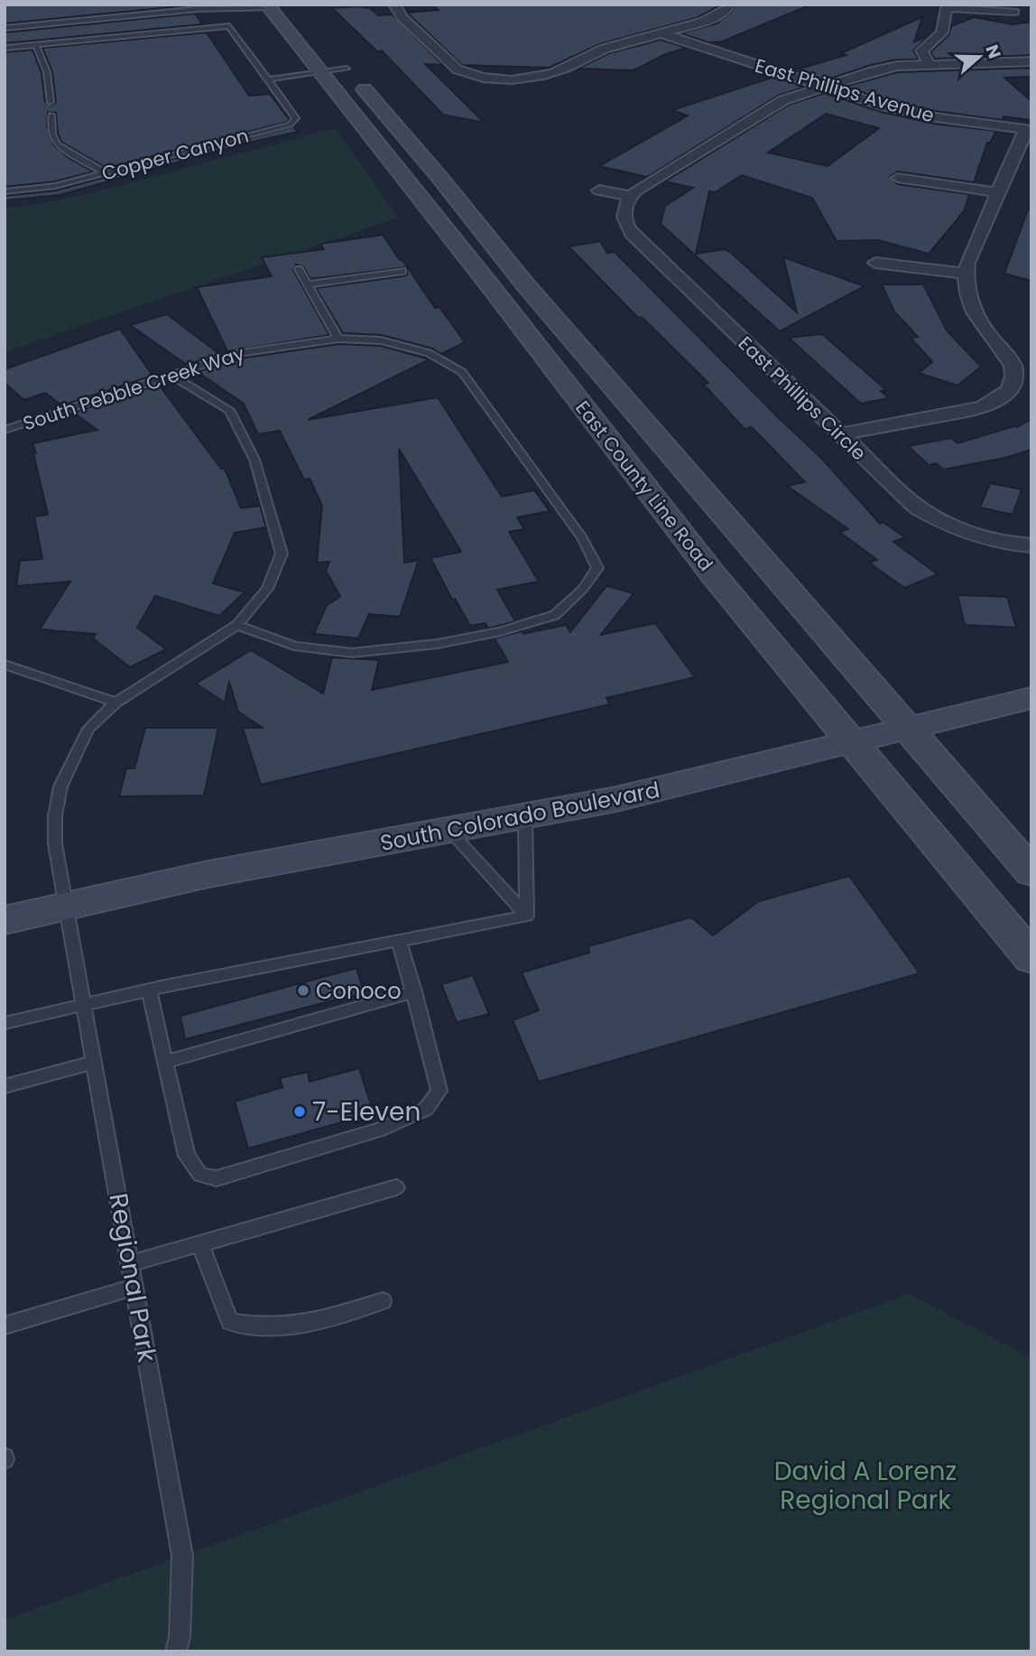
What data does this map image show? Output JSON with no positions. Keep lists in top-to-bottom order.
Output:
{
  "streets": {
    "main road": ["East County Line Road", "South Colorado Boulevard"],
    "street": ["East Phillips Avenue", "East Phillips Circle"],
    "lane": ["Copper Canyon", "South Pebble Creek Way", "Regional Park"]
  },
  "crossings": [
    ["South Pebble Creek Way", "Regional Park"],
    ["East County Line Road", "South Colorado Boulevard"],
    ["South Colorado Boulevard", "Regional Park"]
  ],
  "parks": ["David A Lorenz Regional Park"],
  "places": ["Conoco", "7-Eleven"],
  "north": "right"
}
